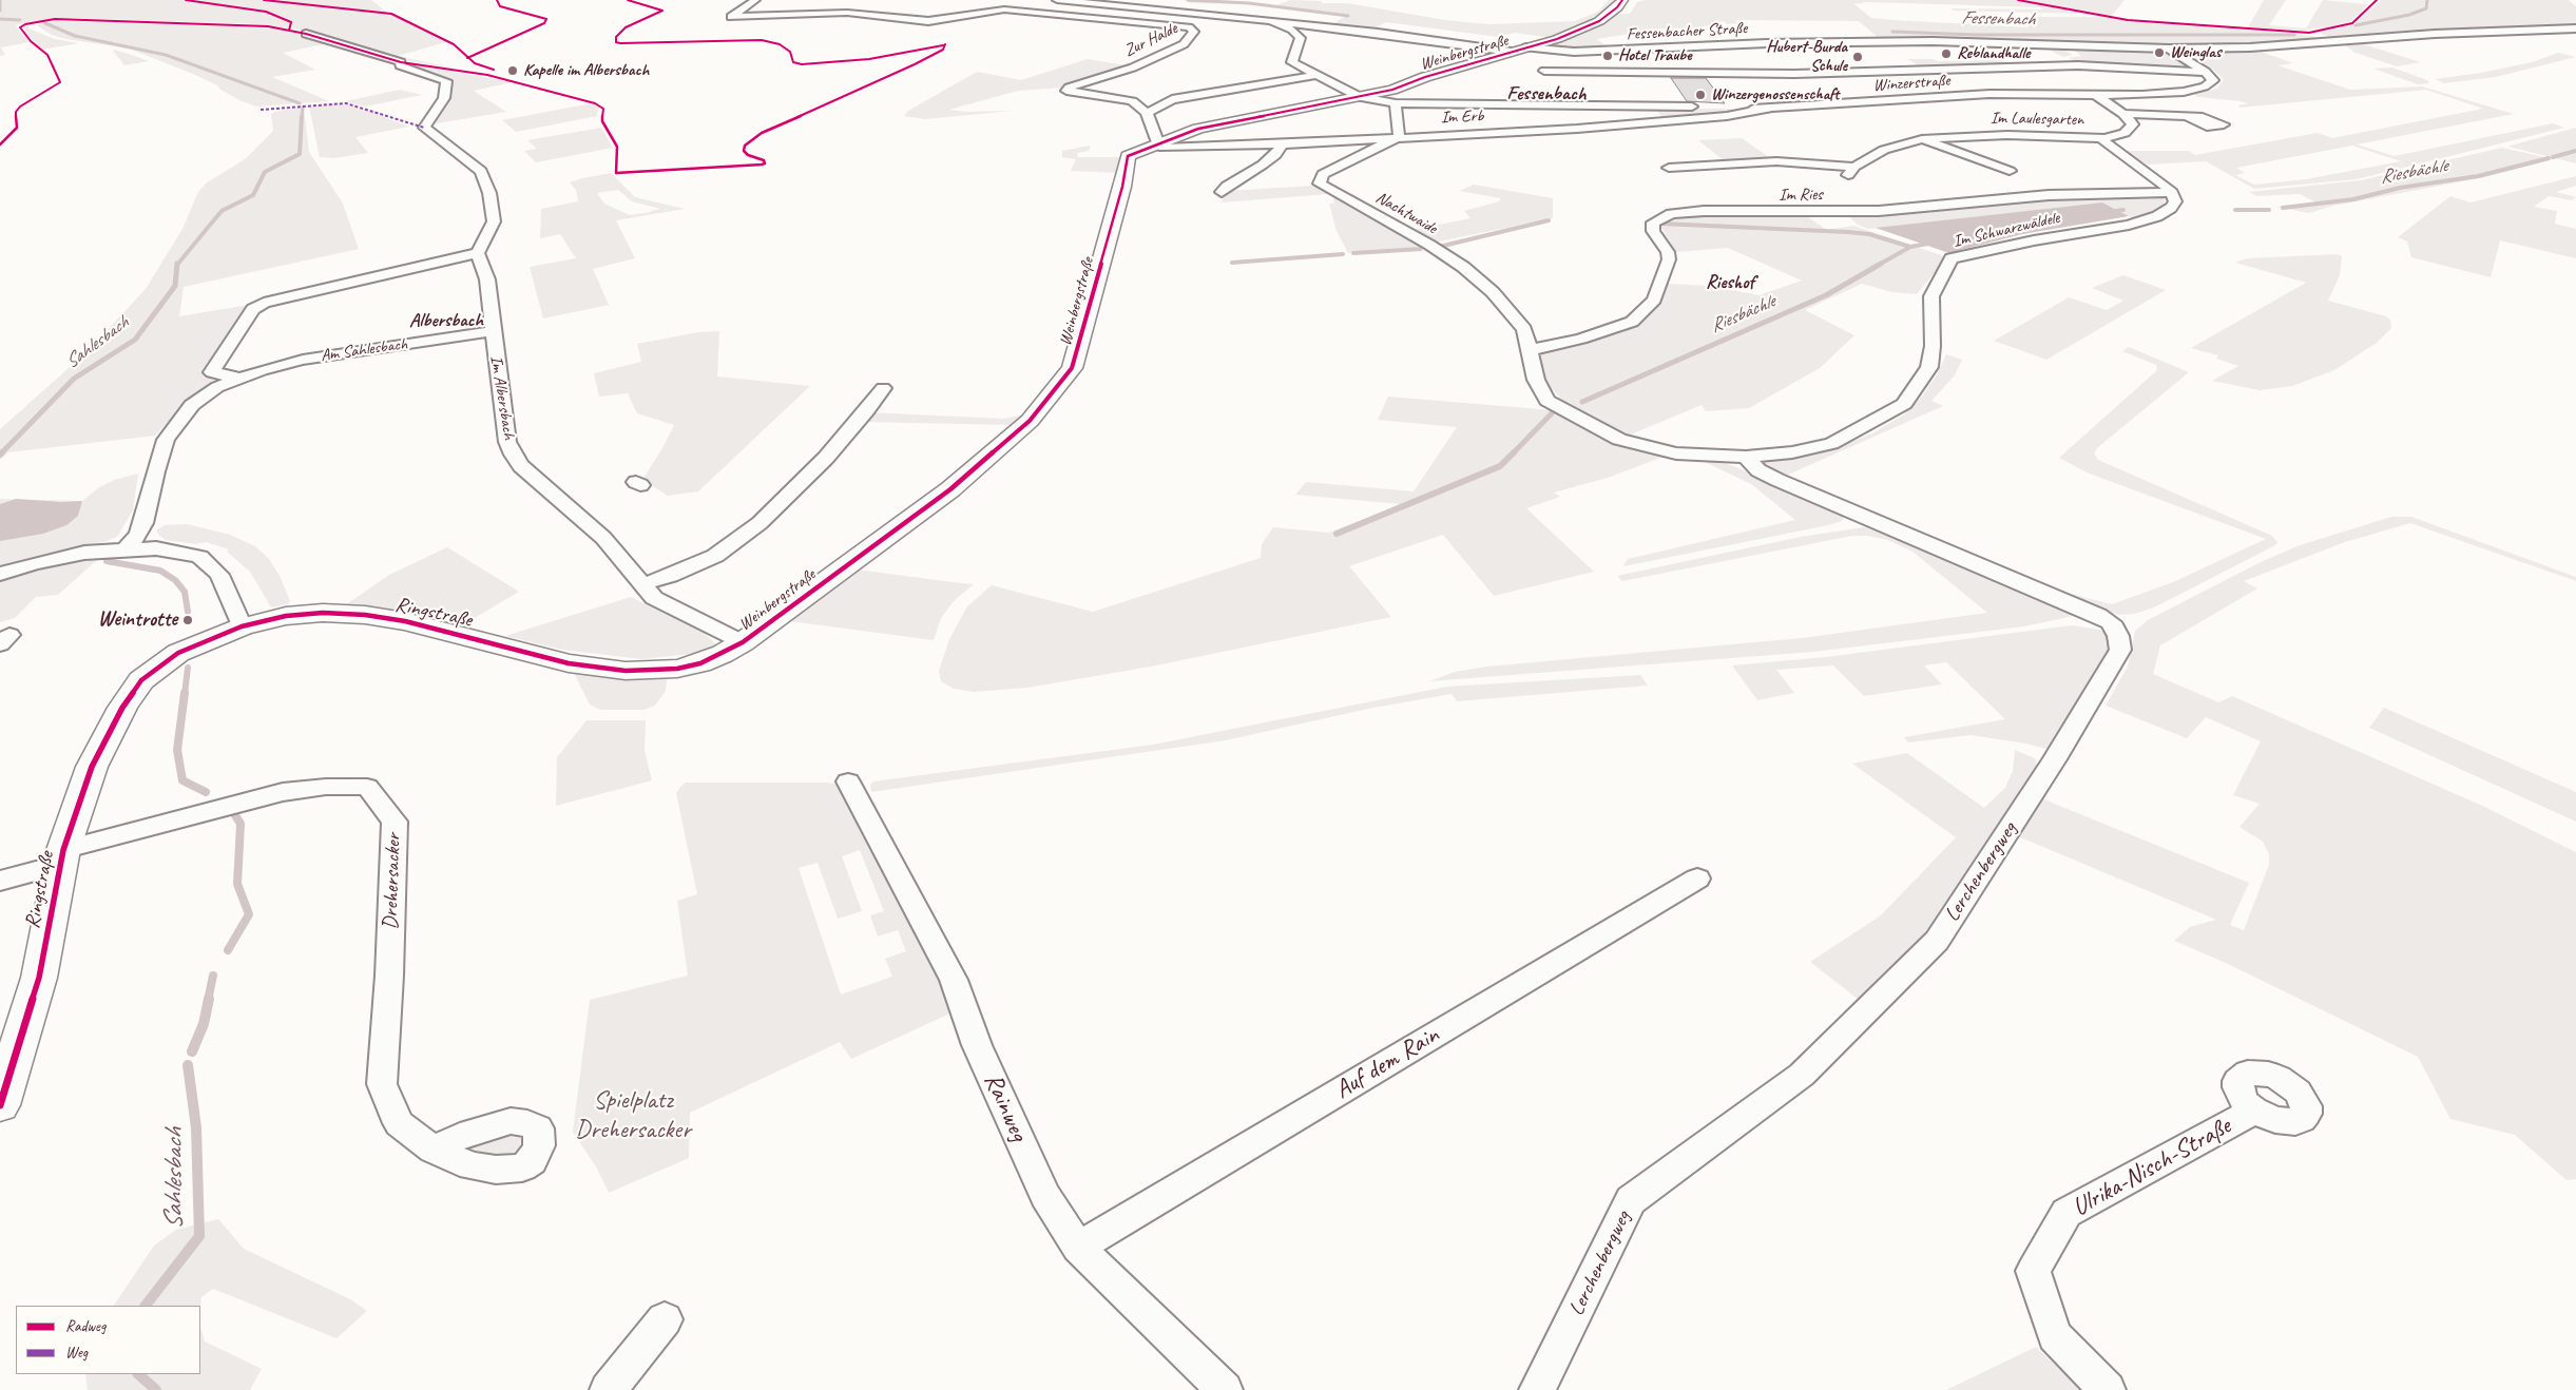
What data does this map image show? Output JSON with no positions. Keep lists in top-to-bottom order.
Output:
{
  "streets": {
    "street": [
      "Fessenbacher Straße",
      "Zur Halde",
      "Weinbergstraße",
      "Winzerstraße",
      "Im Erb",
      "Im Laulesgarten",
      "Im Ries",
      "Nachtwaide",
      "Im Schwarzwäldele",
      "Am Sahlesbach",
      "Im Albersbach",
      "Ringstraße",
      "Lerchenbergweg",
      "Drehersacker",
      "Auf dem Rain",
      "Rainweg",
      "Ulrika-Nisch-Straße"
    ]
  },
  "crossings": [
    ["Fessenbacher Straße", "Weinbergstraße"],
    ["Fessenbacher Straße", "Winzerstraße"],
    ["Weinbergstraße", "Winzerstraße"],
    ["Weinbergstraße", "Im Erb"],
    ["Weinbergstraße", "Im Albersbach"],
    ["Weinbergstraße", "Ringstraße"],
    ["Winzerstraße", "Im Erb"],
    ["Winzerstraße", "Im Laulesgarten"],
    ["Im Erb", "Nachtwaide"],
    ["Im Ries", "Nachtwaide"],
    ["Im Ries", "Im Schwarzwäldele"],
    ["Nachtwaide", "Im Schwarzwäldele"],
    ["Im Schwarzwäldele", "Lerchenbergweg"],
    ["Am Sahlesbach", "Im Albersbach"],
    ["Ringstraße", "Drehersacker"],
    ["Auf dem Rain", "Rainweg"]
  ],
  "districts": ["Fessenbach", "Rieshof", "Albersbach"],
  "water": ["Fessenbach", "Riesbächle", "Sahlesbach"],
  "parks": ["Spielplatz Drehersacker"],
  "places": [
    "Weinglas",
    "Reblandhalle",
    "Hotel Traube",
    "Hubert-Burda Schule",
    "Kapelle im Albersbach",
    "Winzergenossenschaft",
    "Weintrotte"
  ],
  "legend": ["Radweg", "Weg"]
}
